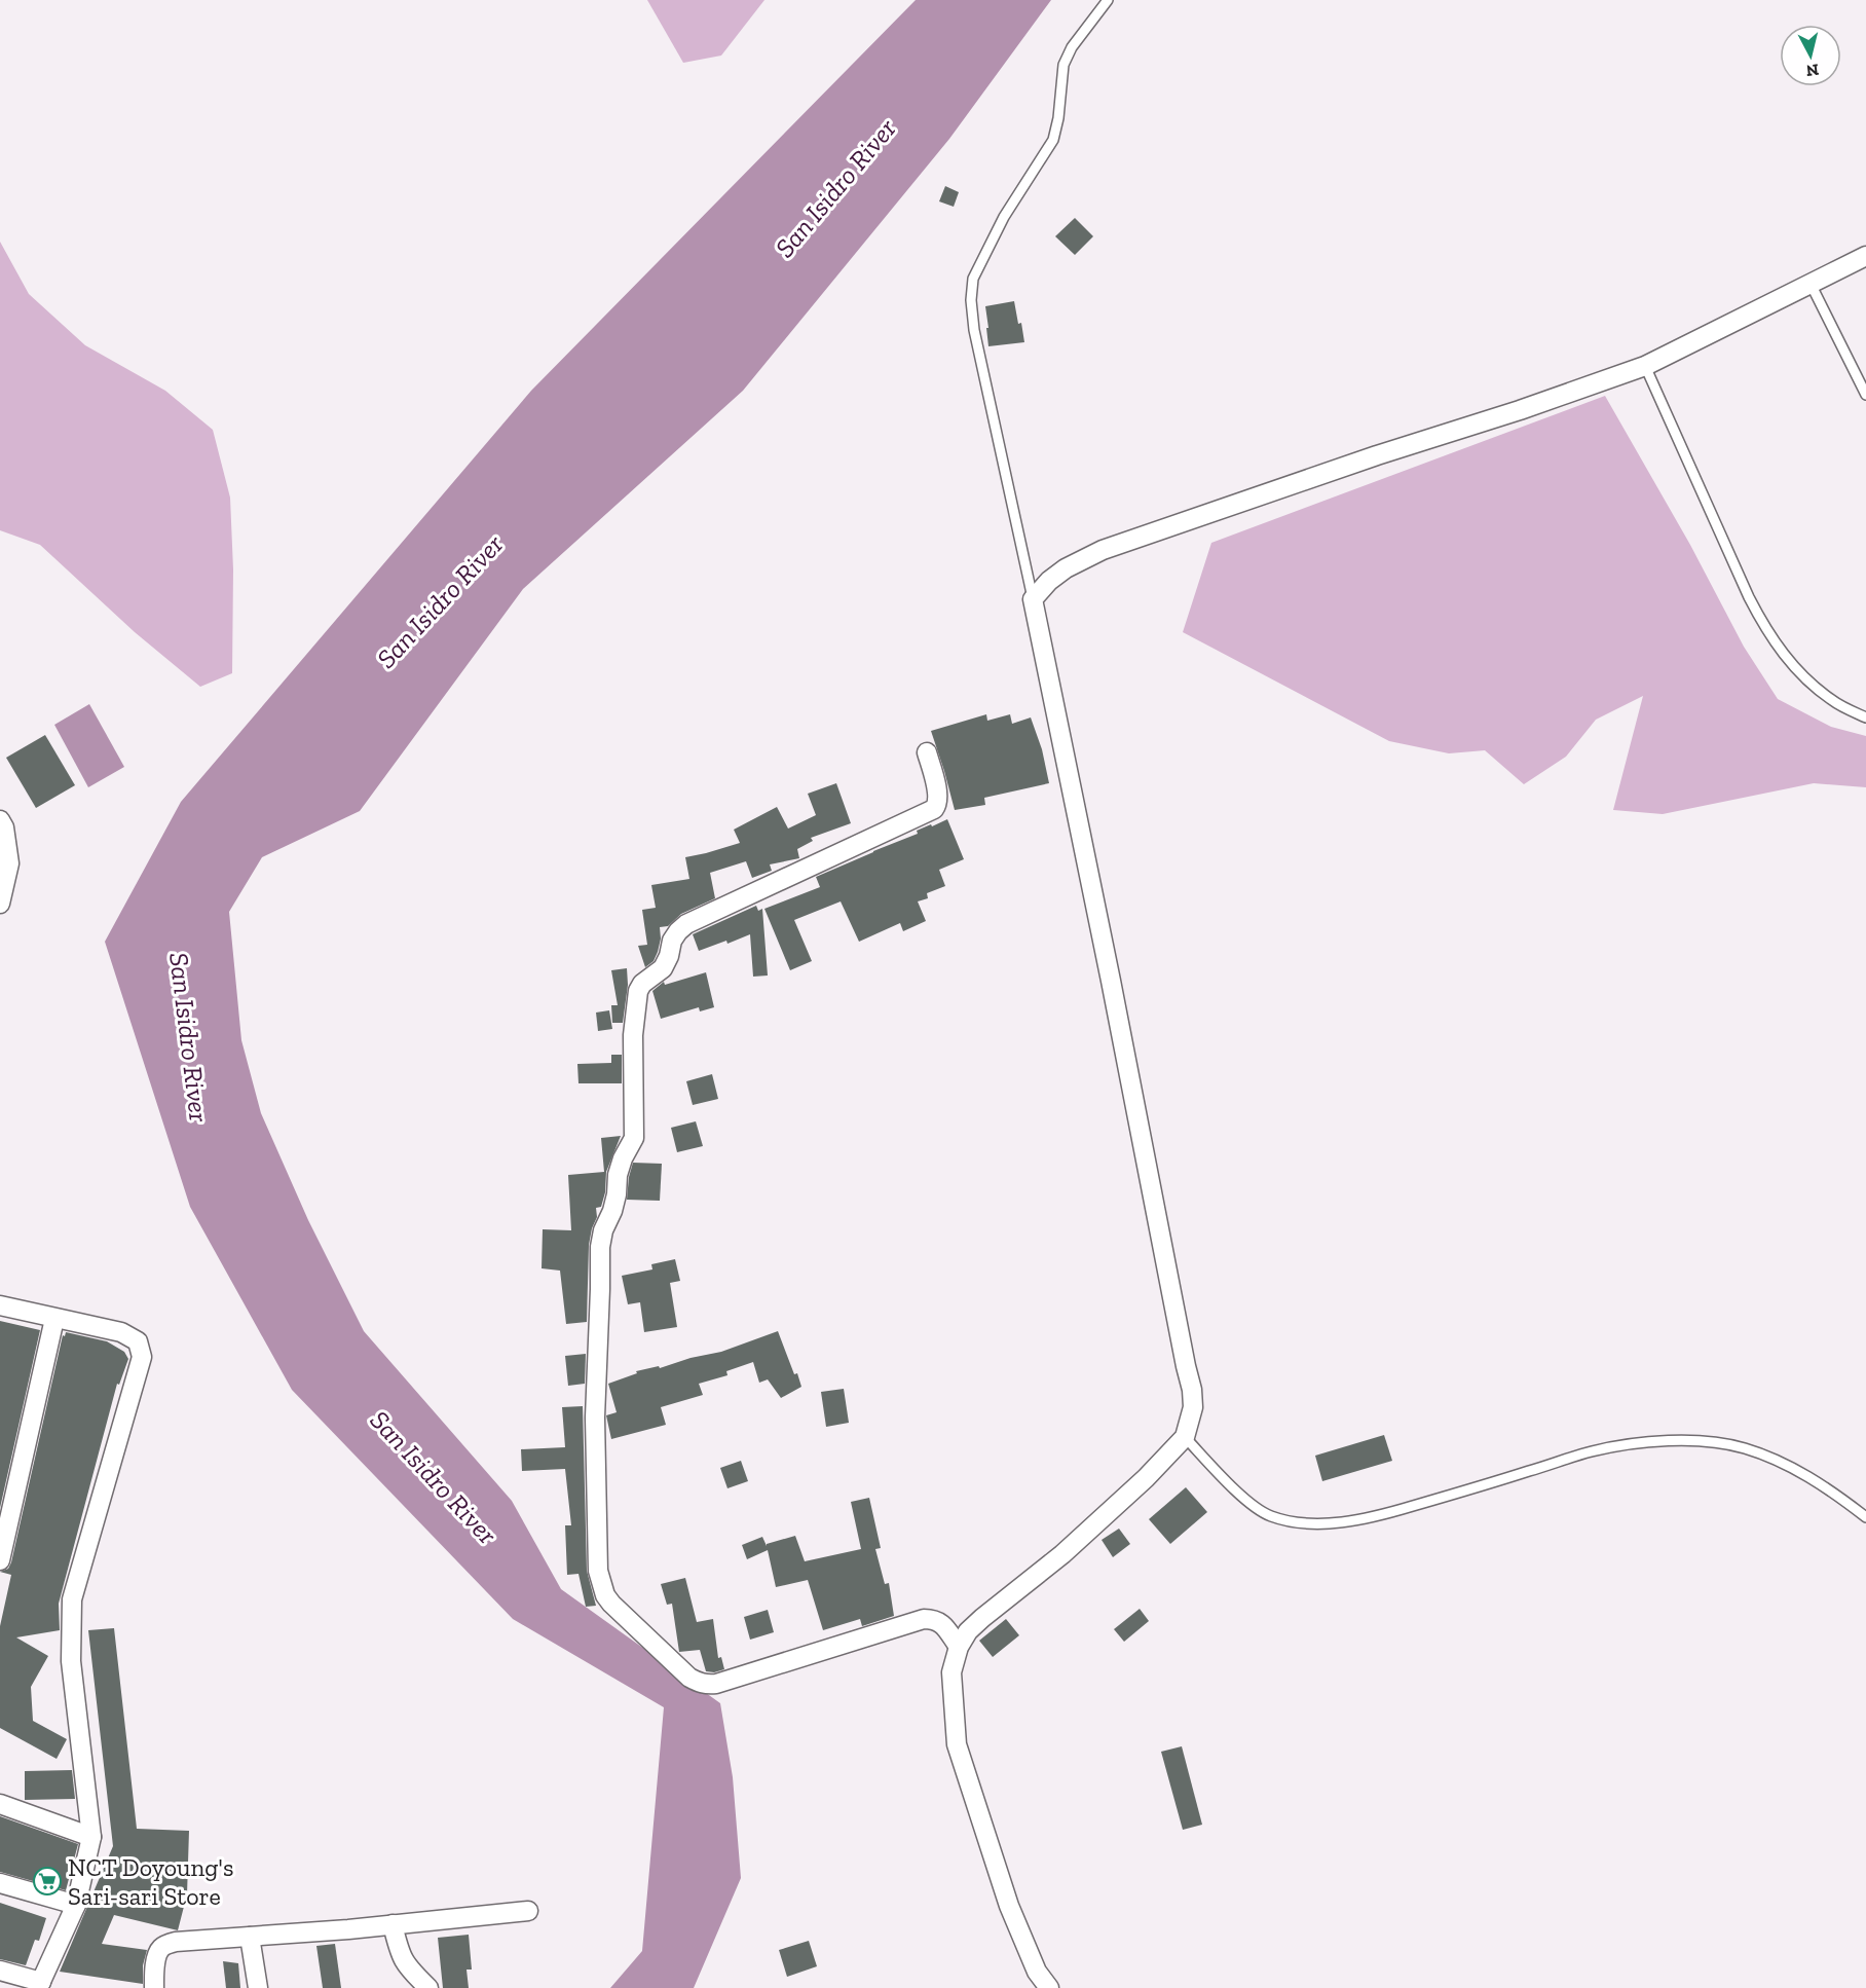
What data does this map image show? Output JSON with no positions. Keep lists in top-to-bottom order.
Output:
{
  "water": ["San Isidro River"],
  "places": {
    "supermarket": ["NCT Doyoung's Sari-sari Store"]
  },
  "north": "bottom"
}
